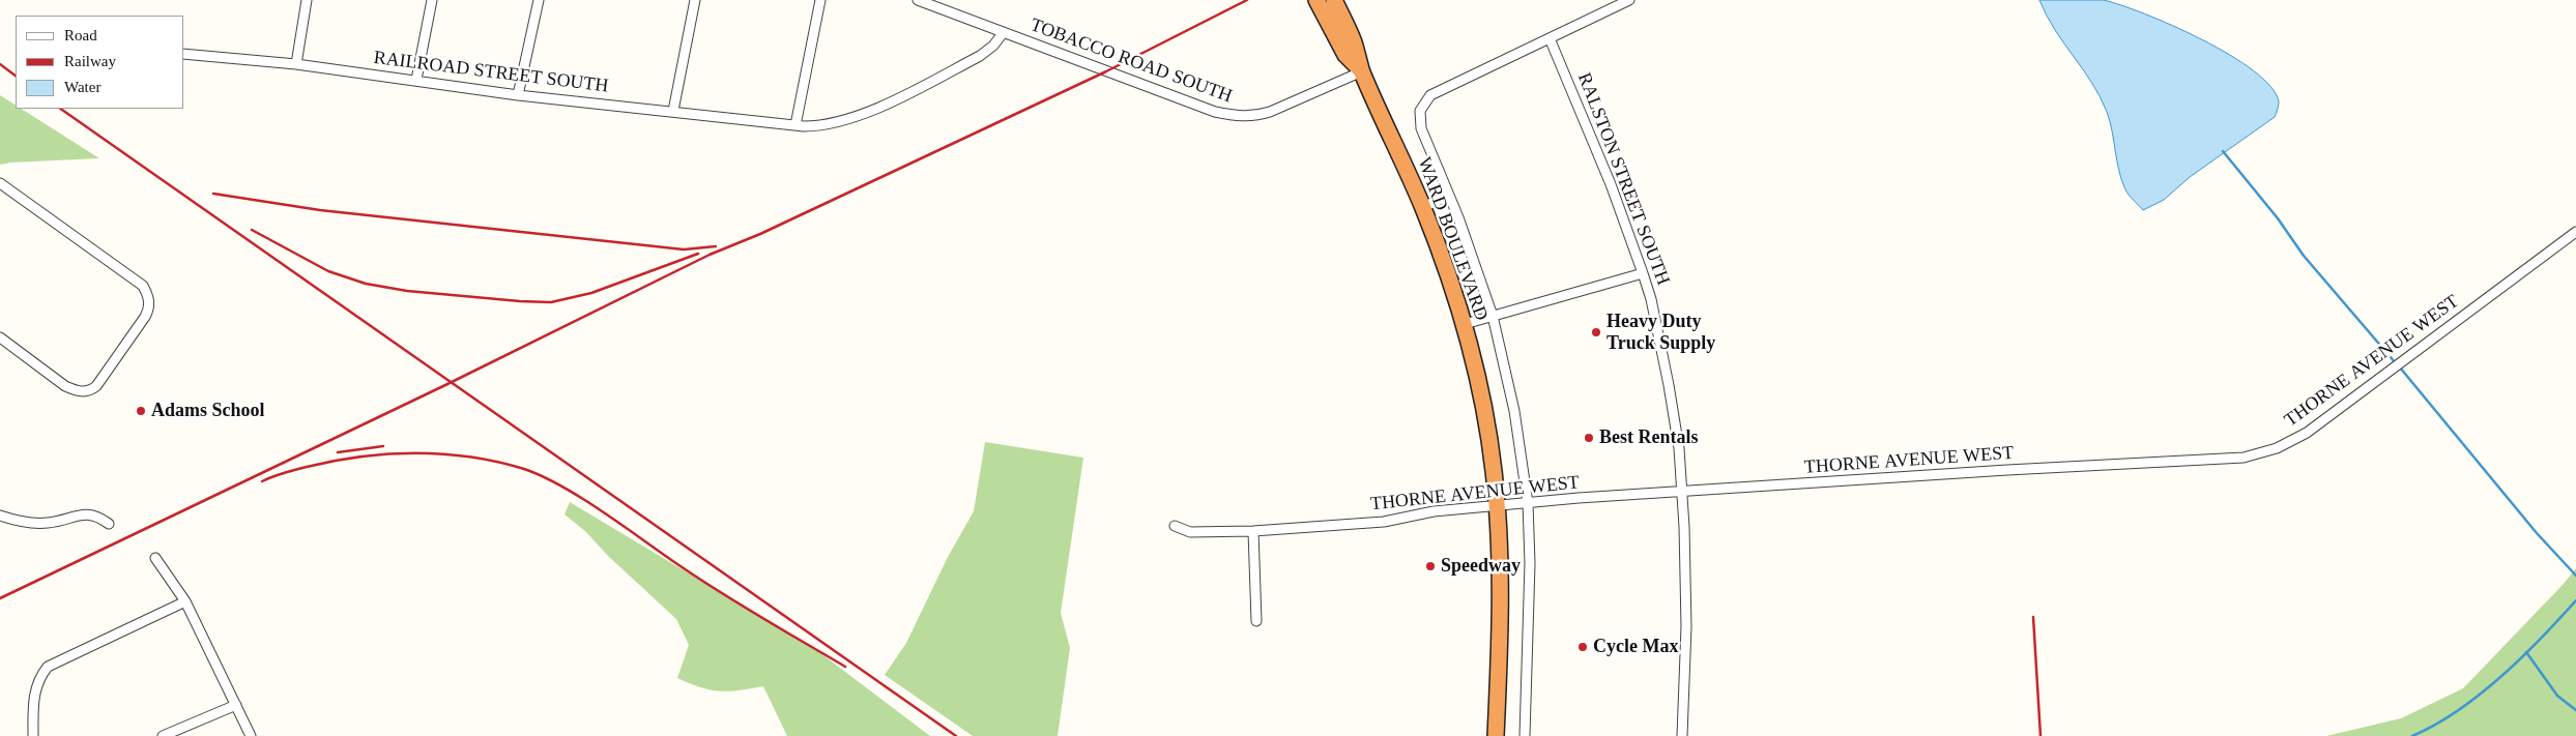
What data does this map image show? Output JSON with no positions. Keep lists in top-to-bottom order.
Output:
{
  "streets": {
    "highway": ["WARD BOULEVARD"],
    "street": [
      "TOBACCO ROAD SOUTH",
      "RAILROAD STREET SOUTH",
      "RALSTON STREET SOUTH",
      "THORNE AVENUE WEST"
    ]
  },
  "crossings": [
    ["TOBACCO ROAD SOUTH", "RAILROAD STREET SOUTH"],
    ["TOBACCO ROAD SOUTH", "WARD BOULEVARD"],
    ["RALSTON STREET SOUTH", "THORNE AVENUE WEST"],
    ["WARD BOULEVARD", "THORNE AVENUE WEST"]
  ],
  "places": [
    "Heavy Duty Truck Supply",
    "Adams School",
    "Best Rentals",
    "Speedway",
    "Cycle Max"
  ],
  "legend": ["Road", "Railway", "Water"]
}
